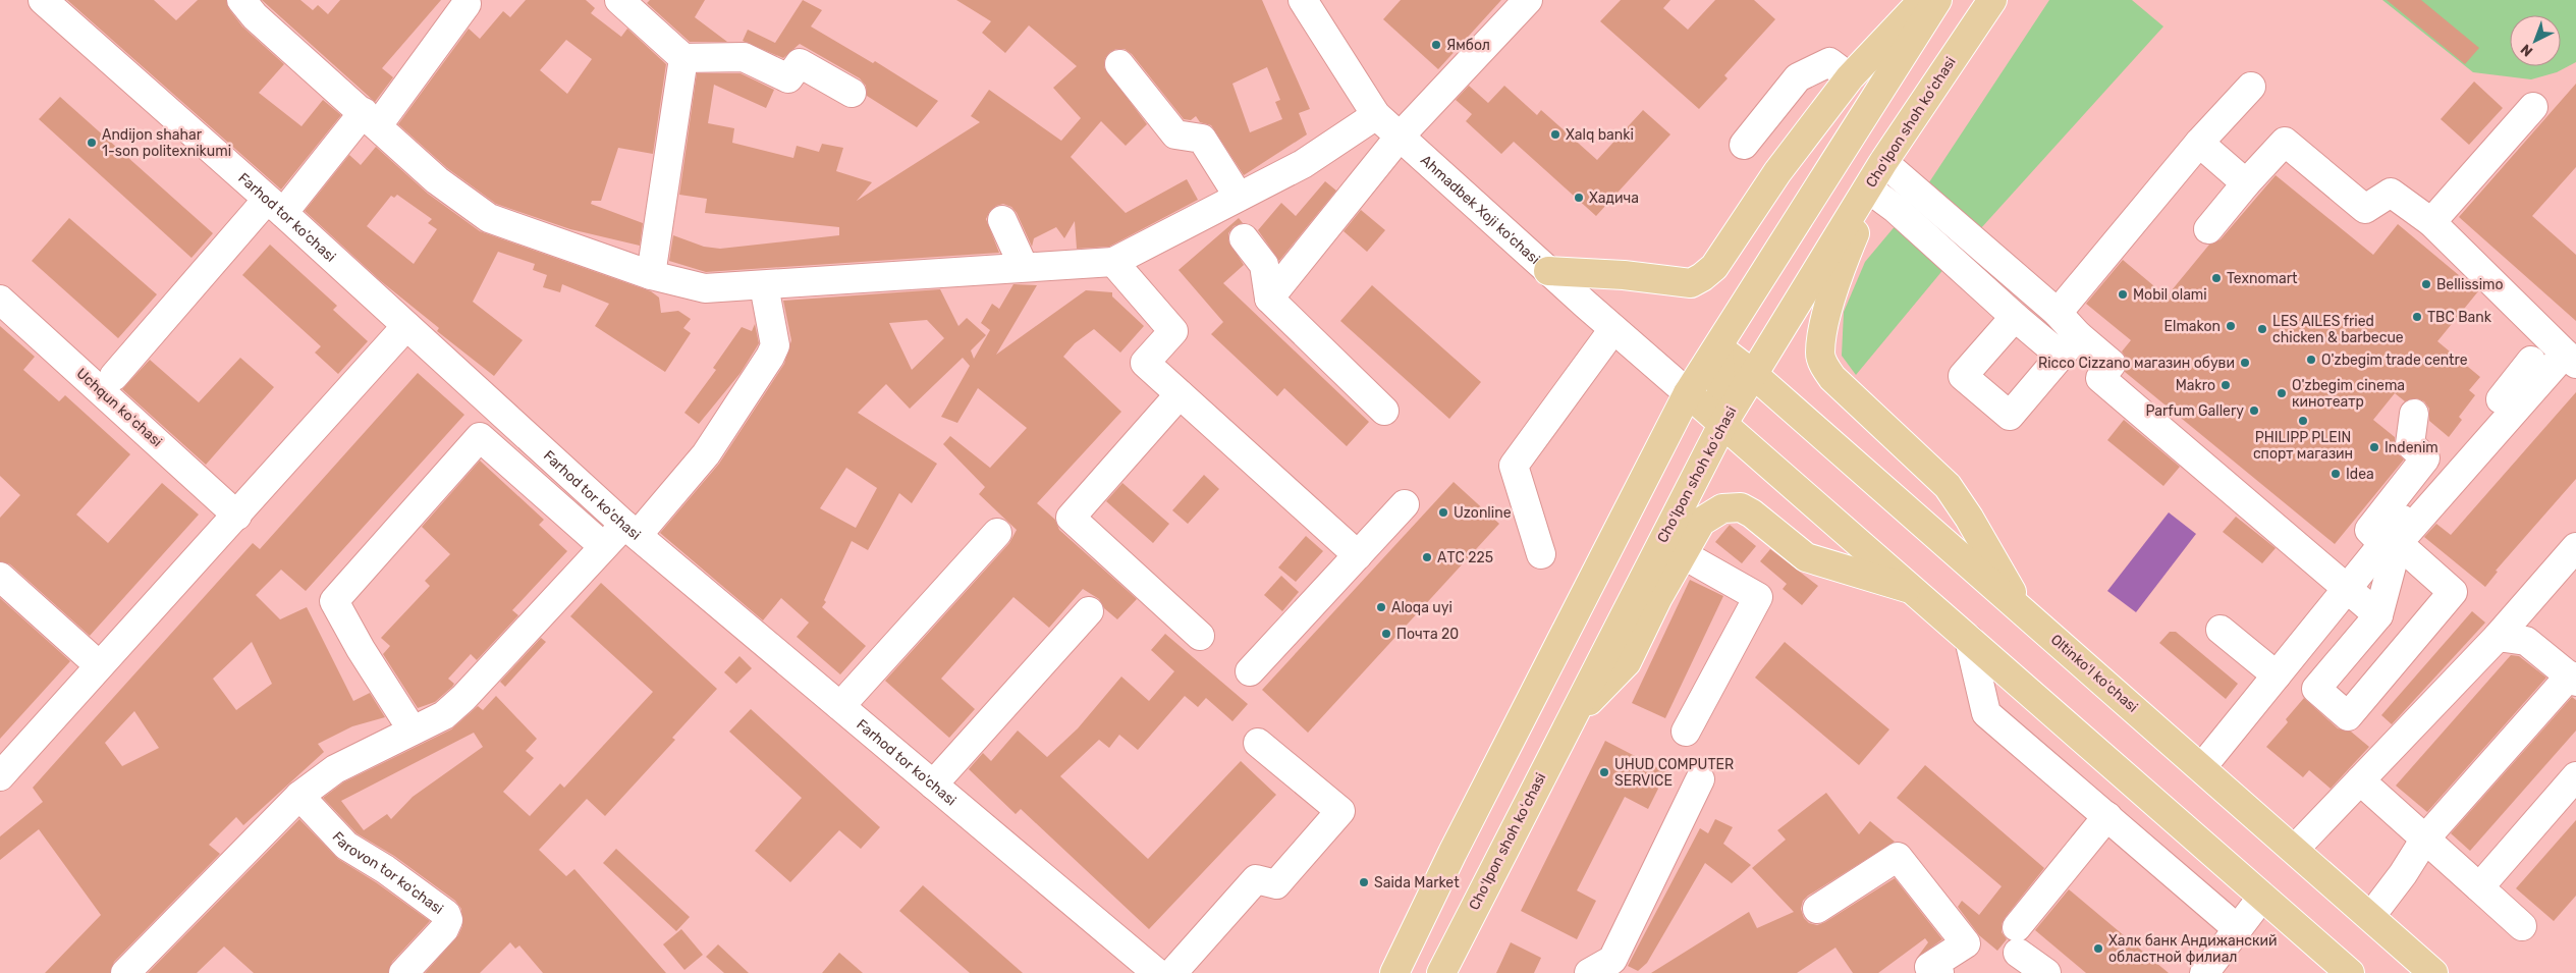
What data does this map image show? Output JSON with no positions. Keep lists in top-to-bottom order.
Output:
{
  "streets": {
    "main road": ["Choʻlpon shoh koʻchasi", "Oltinkoʻl koʻchasi"],
    "street": [
      "Ahmadbek Xoji ko'chasi",
      "Farhod tor ko'chasi",
      "Uchqun koʻchasi",
      "Farovon tor ko'chasi"
    ]
  },
  "crossings": [
    ["Choʻlpon shoh koʻchasi", "Oltinkoʻl koʻchasi"]
  ],
  "places": [
    "Ямбол",
    "Xalq banki",
    "Andijon shahar 1-son politexnikumi",
    "Хадича",
    "Texnomart",
    "Bellissimo",
    "Mobil olami",
    "TBC Bank",
    "Elmakon",
    "LES AILES fried chicken & barbecue",
    "O'zbegim trade centre",
    "Ricco Cizzano магазин обуви",
    "Makro",
    "O'zbegim cinema кинотеатр",
    "Parfum Gallery",
    "PHILIPP PLEIN спорт магазин",
    "Indenim",
    "Idea",
    "Uzonline",
    "АТС 225",
    "Aloqa uyi",
    "Почта 20",
    "UHUD COMPUTER SERVICE",
    "Saida Market",
    "Халк банк Андижанский областной филиал"
  ],
  "north": "bottom left"
}
